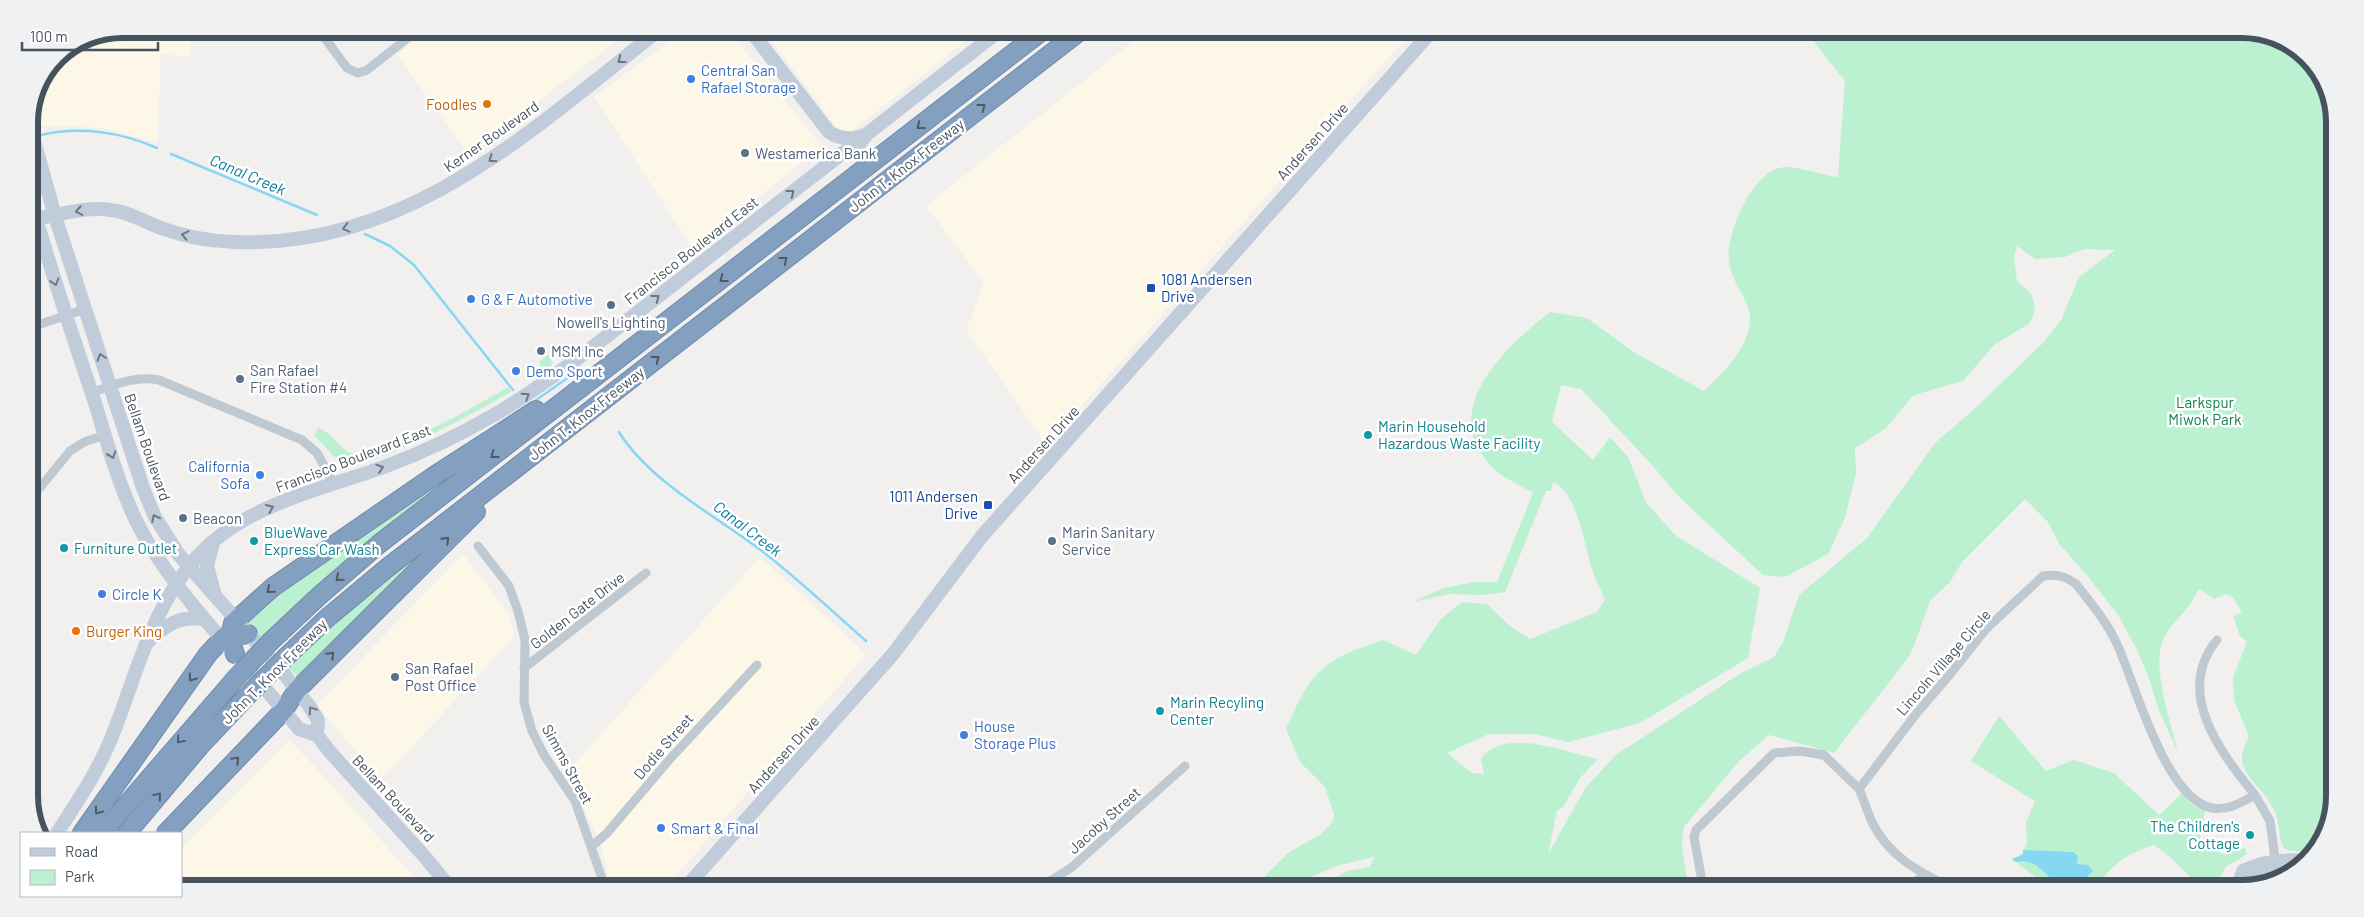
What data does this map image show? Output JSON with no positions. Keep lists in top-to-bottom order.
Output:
{
  "streets": {
    "highway": ["John T. Knox Freeway"],
    "main road": [
      "Kerner Boulevard",
      "Andersen Drive",
      "Francisco Boulevard East",
      "Bellam Boulevard"
    ],
    "street": [
      "Golden Gate Drive",
      "Lincoln Village Circle",
      "Dodie Street",
      "Simms Street",
      "Jacoby Street"
    ]
  },
  "crossings": [
    ["Kerner Boulevard", "Bellam Boulevard"],
    ["Francisco Boulevard East", "Bellam Boulevard"],
    ["Golden Gate Drive", "Simms Street"],
    ["Dodie Street", "Simms Street"]
  ],
  "one_way": ["Kerner Boulevard", "Francisco Boulevard East"],
  "water": ["Canal Creek"],
  "parks": ["Larkspur Miwok Park"],
  "places": {
    "other": [
      "Central San Rafael Storage",
      "Foodles",
      "Westamerica Bank",
      "G & F Automotive",
      "Nowell's Lighting",
      "MSM Inc",
      "Demo Sport",
      "San Rafael Fire Station #4",
      "Marin Household Hazardous Waste Facility",
      "California Sofa",
      "Beacon",
      "BlueWave Express Car Wash",
      "Marin Sanitary Service",
      "Furniture Outlet",
      "Circle K",
      "Burger King",
      "San Rafael Post Office",
      "Marin Recyling Center",
      "House Storage Plus",
      "Smart & Final",
      "The Children's Cottage"
    ],
    "transit": ["1081 Andersen Drive", "1011 Andersen Drive"]
  },
  "legend": ["Road", "Park"],
  "scale_bar": "100 m"
}
